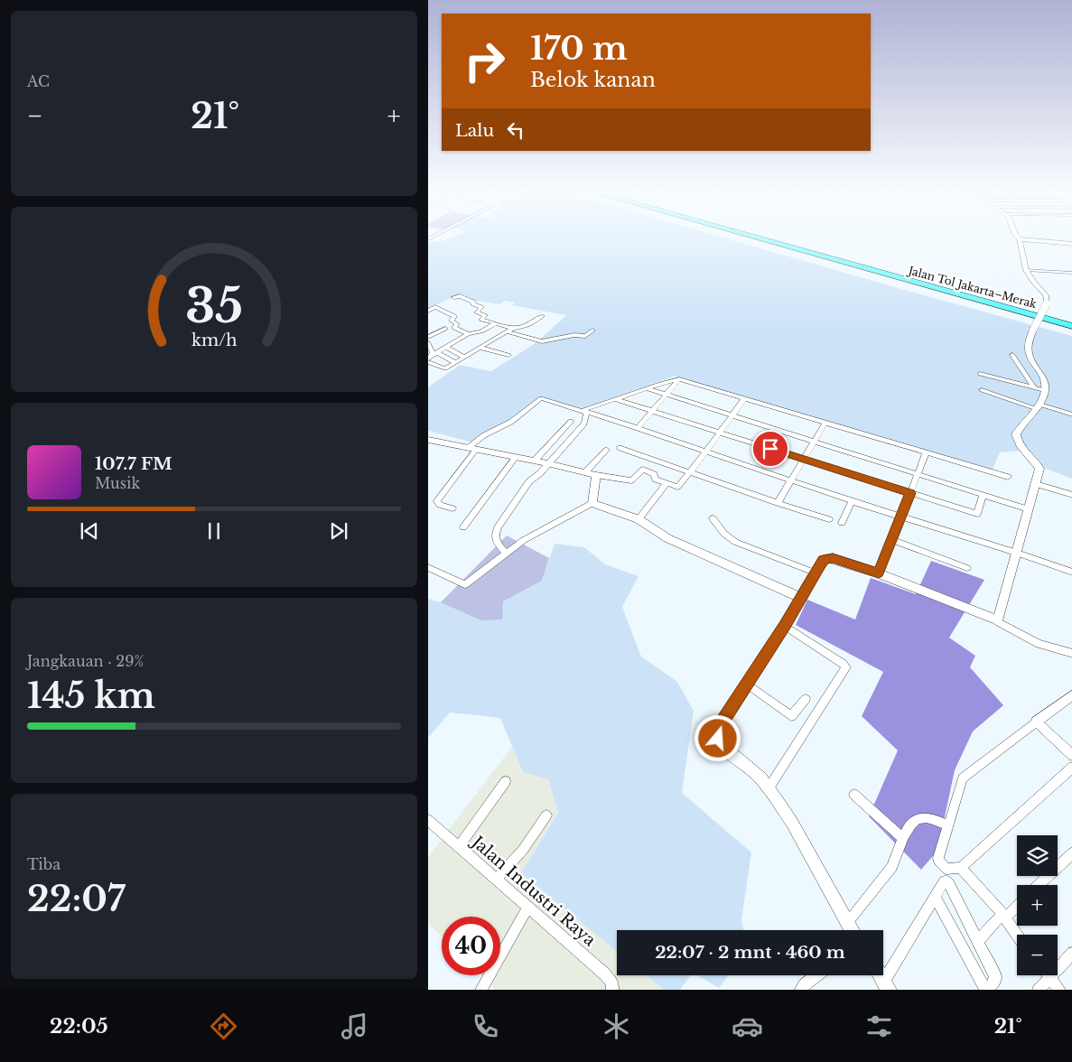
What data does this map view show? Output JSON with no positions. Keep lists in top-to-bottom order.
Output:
{
  "streets": {
    "highway": ["Jalan Tol Jakarta–Merak"],
    "street": ["Jalan Industri Raya"]
  },
  "page": {
    "tile": [
      "AC",
      ["Jangkauan · 29%", "145 km"],
      ["Tiba", "22:07"]
    ],
    "turn": ["170 m", "Belok kanan"],
    "heat": ["−", "21°", "+"],
    "then": "Lalu",
    "song": ["107.7 FM", "Musik"],
    "map_buttons": ["+", "−"],
    "limit": "40",
    "trip": "22:07 · 2 mnt · 460 m",
    "tabs": ["22:05", "21°"],
    "gauge": ["35", "km/h"]
  }
}
